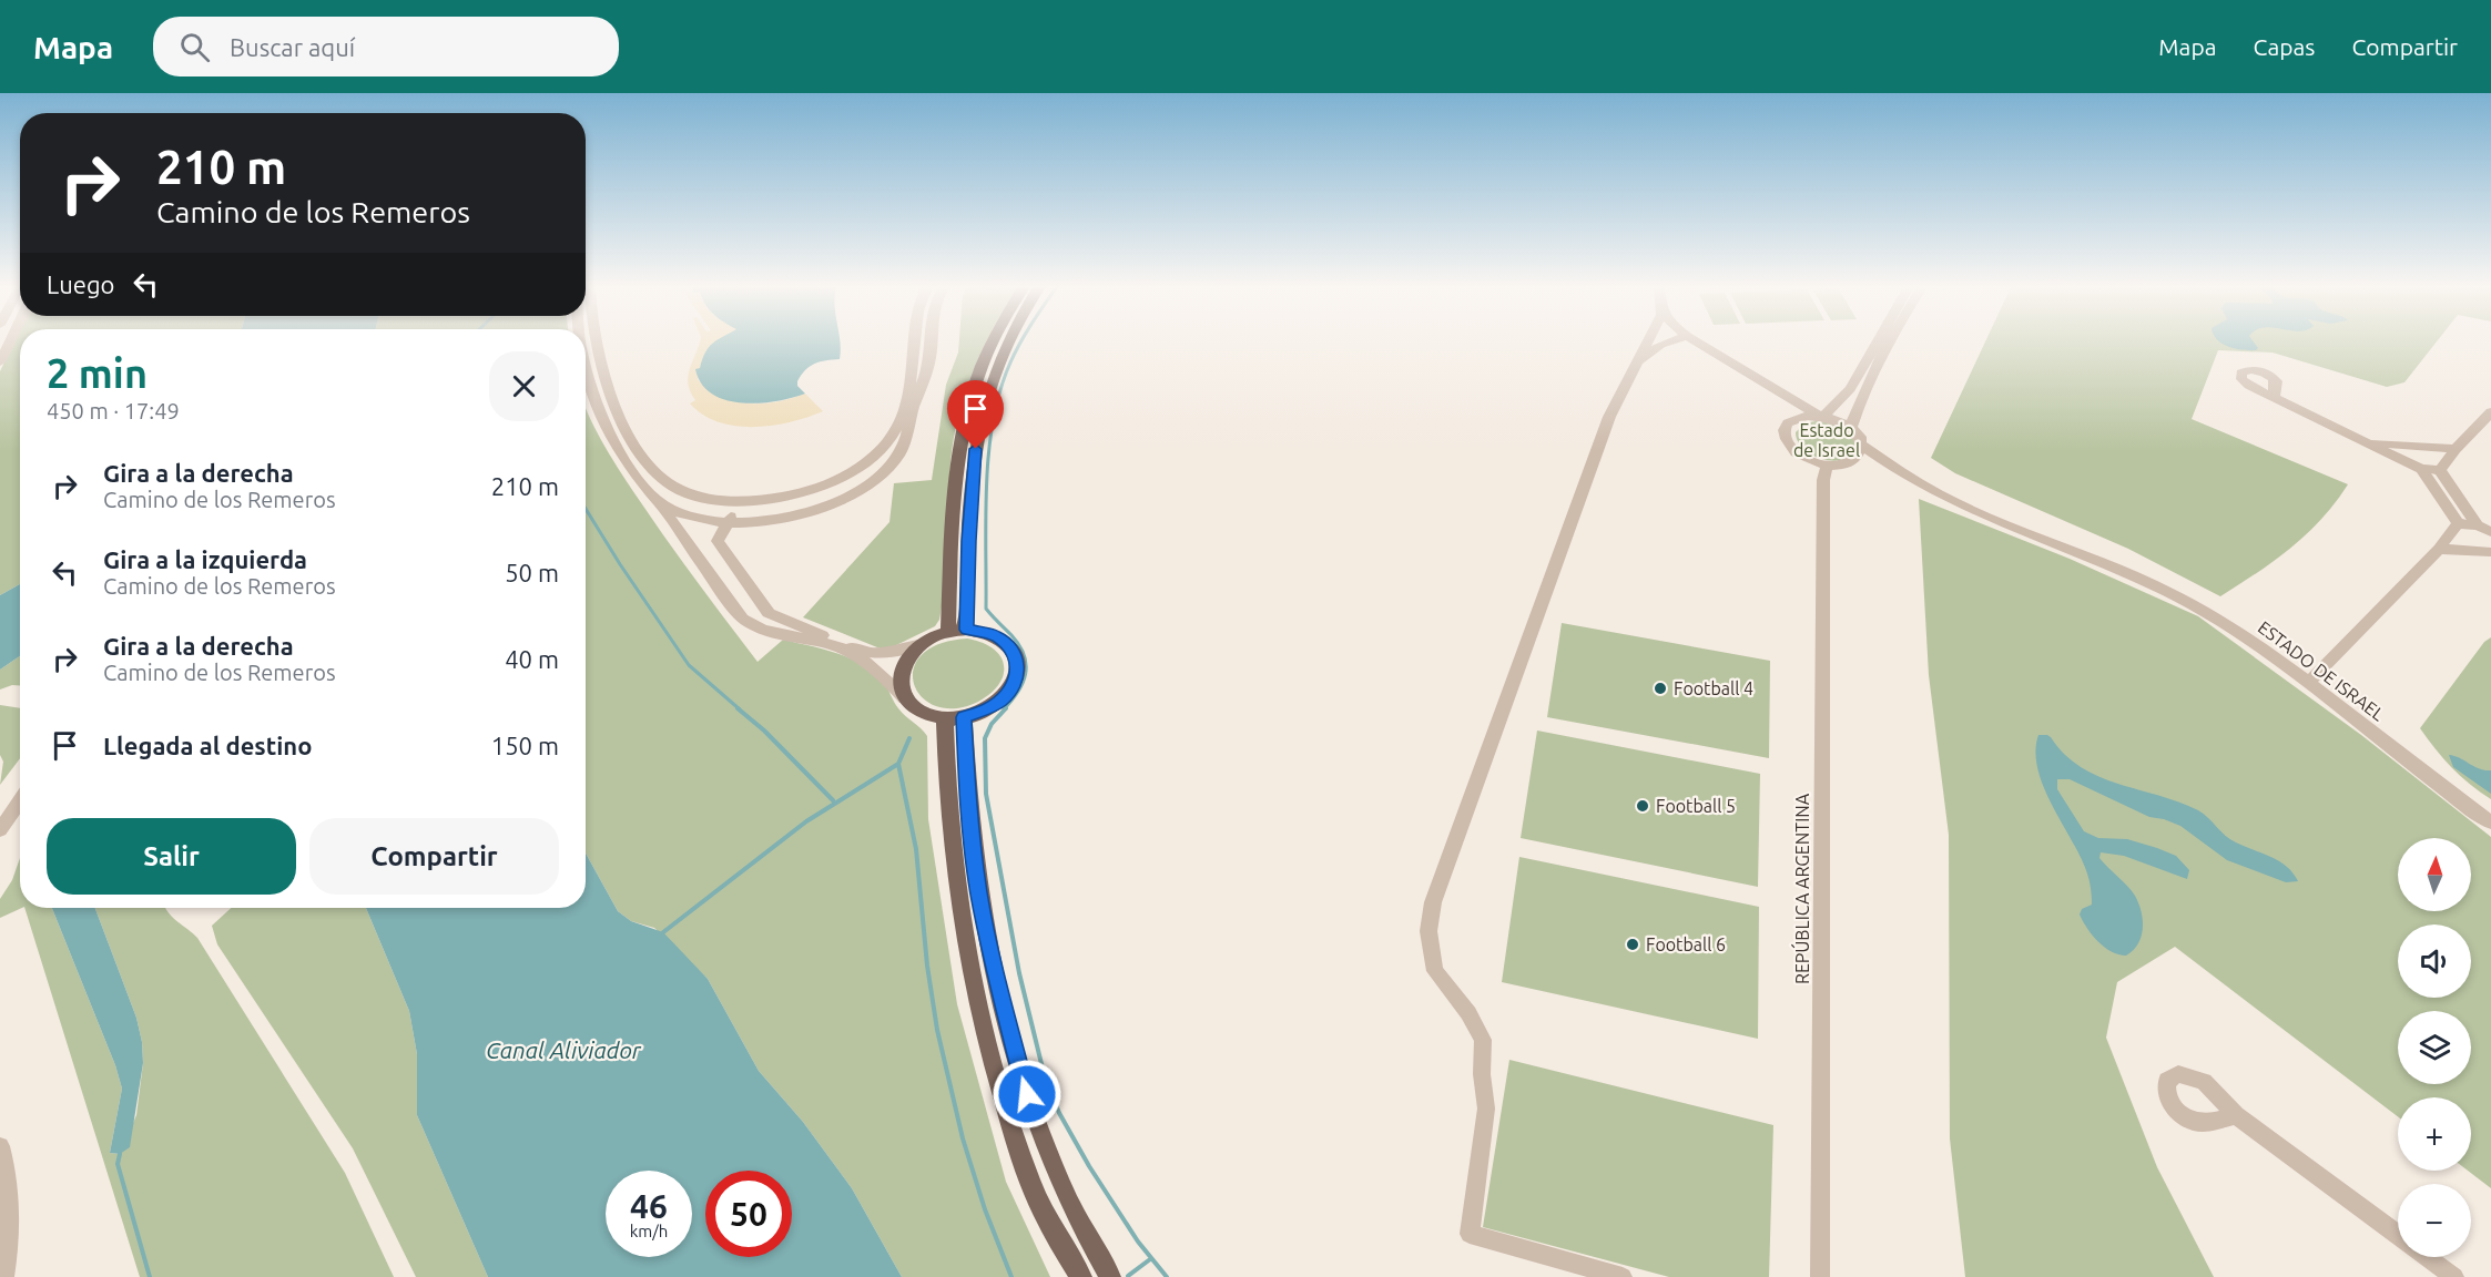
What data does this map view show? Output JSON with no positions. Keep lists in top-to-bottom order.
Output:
{
  "streets": {
    "street": ["ESTADO DE ISRAEL", "REPÚBLICA ARGENTINA"]
  },
  "crossings": [
    ["ESTADO DE ISRAEL", "REPÚBLICA ARGENTINA"]
  ],
  "water": ["Canal Aliviador"],
  "parks": ["Estado de Israel"],
  "places": ["Football 4", "Football 5", "Football 6"],
  "north": "top",
  "page": {
    "header": "Mapa",
    "search": "Buscar aquí",
    "nav": ["Mapa", "Capas", "Compartir"],
    "turn": ["210 m", "Camino de los Remeros"],
    "then": "Luego",
    "heading": ["2 min", "450 m · 17:49"],
    "list": [
      {
        "name": "Gira a la derecha",
        "note": "Camino de los Remeros",
        "value": "210 m"
      },
      {
        "name": "Gira a la izquierda",
        "note": "Camino de los Remeros",
        "value": "50 m"
      },
      {
        "name": "Gira a la derecha",
        "note": "Camino de los Remeros",
        "value": "40 m"
      },
      {
        "name": "Llegada al destino",
        "value": "150 m"
      }
    ],
    "buttons": ["Salir", "Compartir"],
    "map_buttons": ["+", "−"],
    "speed": "46 km/h",
    "limit": "50"
  }
}
